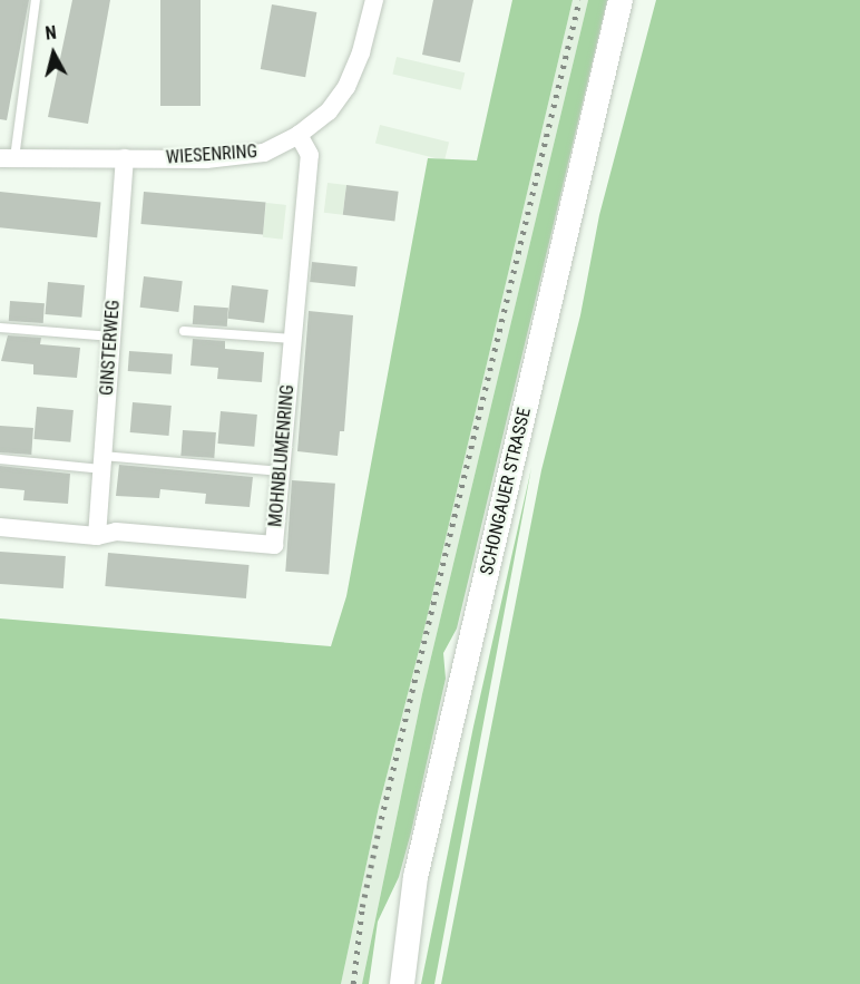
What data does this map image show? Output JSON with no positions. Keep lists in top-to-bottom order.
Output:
{
  "streets": {
    "main road": ["SCHONGAUER STRASSE"],
    "street": ["WIESENRING", "GINSTERWEG", "MOHNBLUMENRING"]
  },
  "crossings": [
    ["WIESENRING", "GINSTERWEG"],
    ["WIESENRING", "MOHNBLUMENRING"],
    ["GINSTERWEG", "MOHNBLUMENRING"]
  ],
  "north": "top"
}
